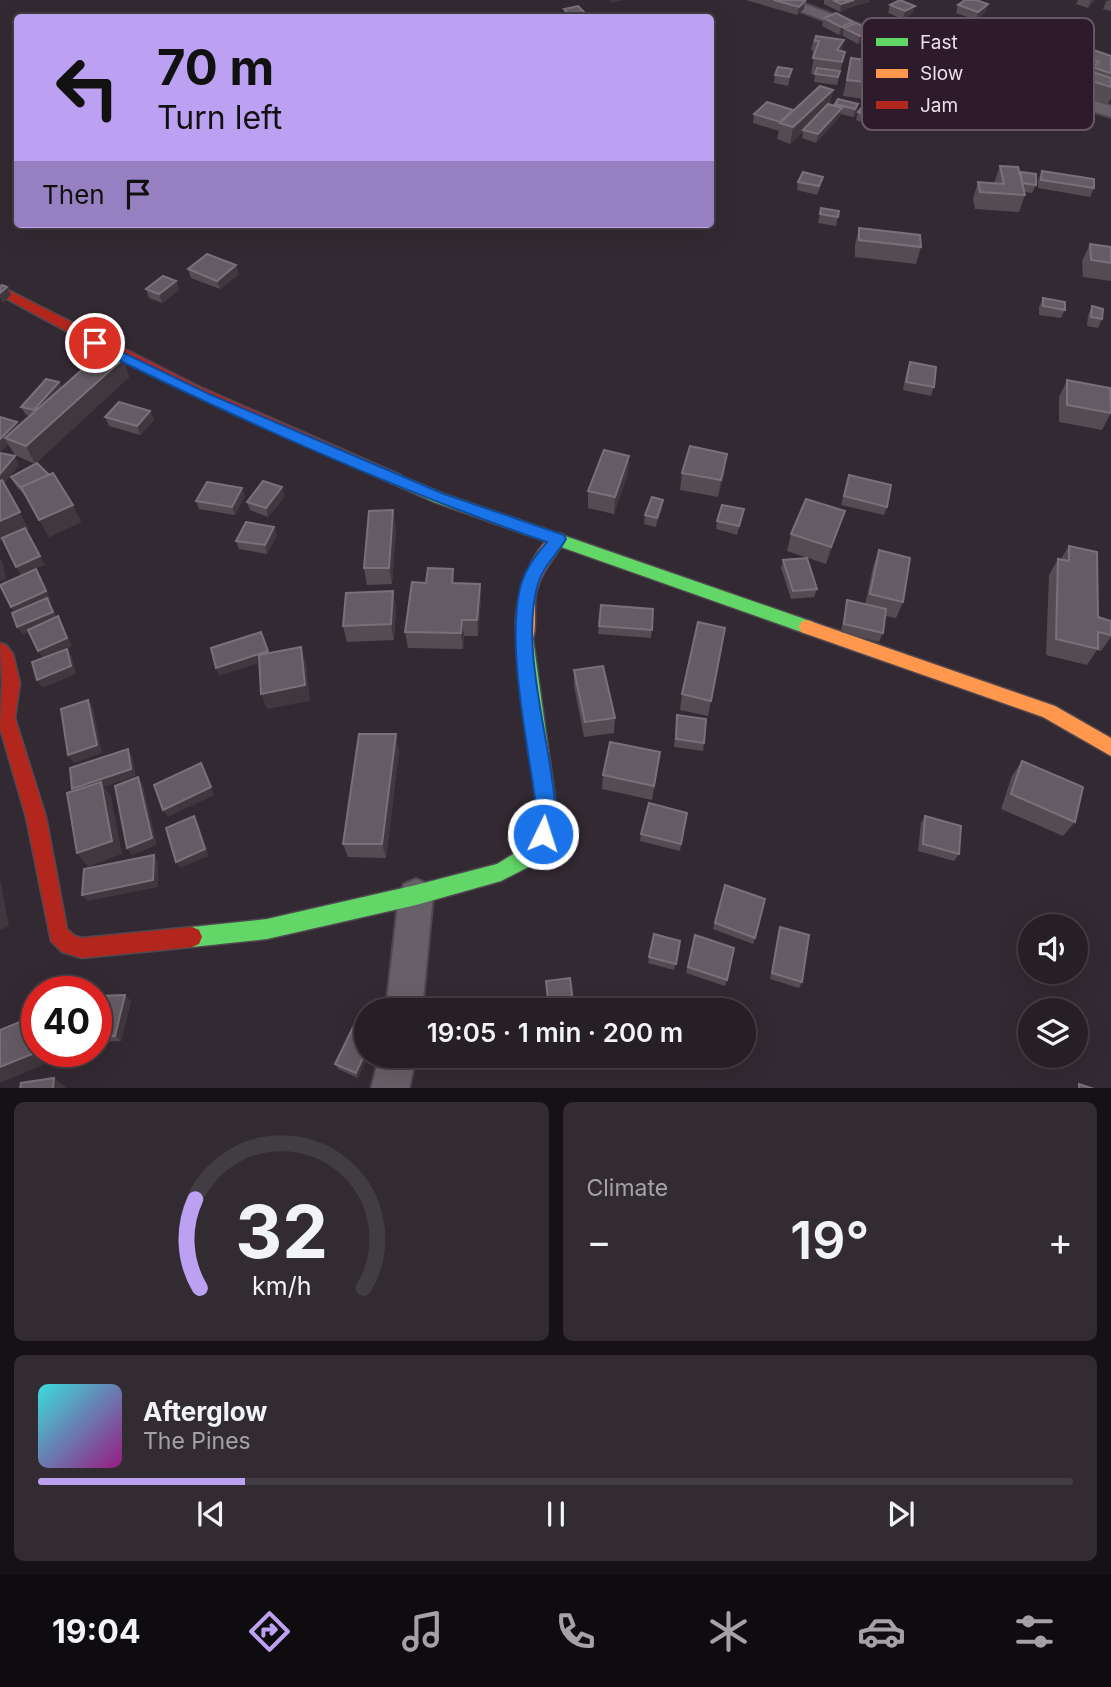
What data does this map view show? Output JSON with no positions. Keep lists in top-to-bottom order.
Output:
{
  "legend": ["Fast", "Slow", "Jam"],
  "page": {
    "turn": ["70 m", "Turn left"],
    "then": "Then",
    "limit": "40",
    "trip": "19:05 · 1 min · 200 m",
    "tile": "Climate",
    "heat": ["−", "19°", "+"],
    "song": ["Afterglow", "The Pines"],
    "tabs": "19:04",
    "gauge": ["32", "km/h"]
  }
}
